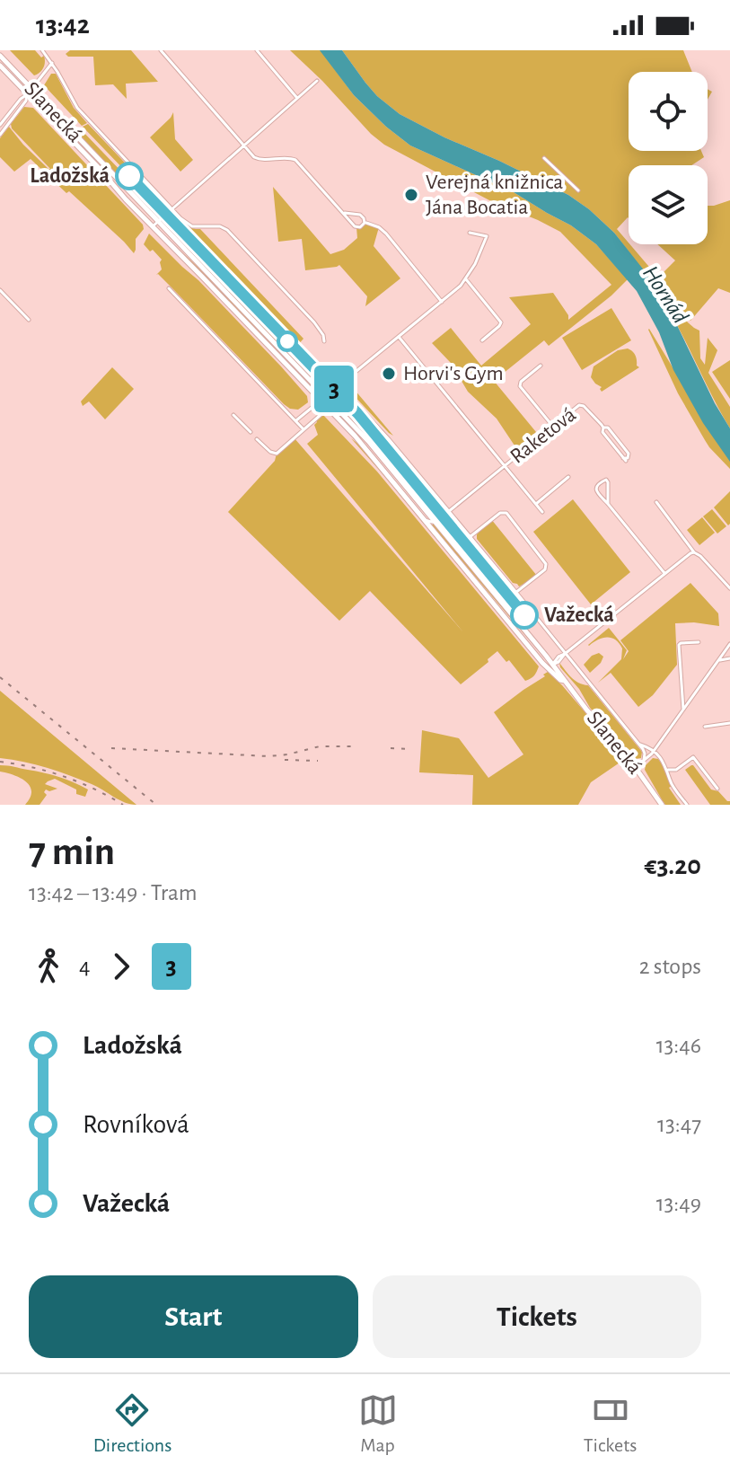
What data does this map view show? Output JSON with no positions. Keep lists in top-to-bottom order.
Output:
{
  "streets": {
    "main road": ["Slanecká"],
    "street": ["Raketová"]
  },
  "crossings": [
    ["Slanecká", "Raketová"]
  ],
  "water": ["Hornád"],
  "places": [
    "Ladožská",
    "Verejná knižnica Jána Bocatia",
    "Horvi's Gym",
    "Važecká"
  ],
  "lines": ["tram line 3"],
  "page": {
    "status": "13:42",
    "on_map": "3",
    "heading": ["7 min", "13:42 – 13:49 · Tram", "€3.20"],
    "legs": ["4", "3", "2 stops"],
    "list": [
      {
        "name": "Ladožská",
        "value": "13:46"
      },
      {
        "name": "Rovníková",
        "value": "13:47"
      },
      {
        "name": "Važecká",
        "value": "13:49"
      }
    ],
    "buttons": ["Start", "Tickets"],
    "tabs": ["Directions", "Map", "Tickets"]
  }
}
